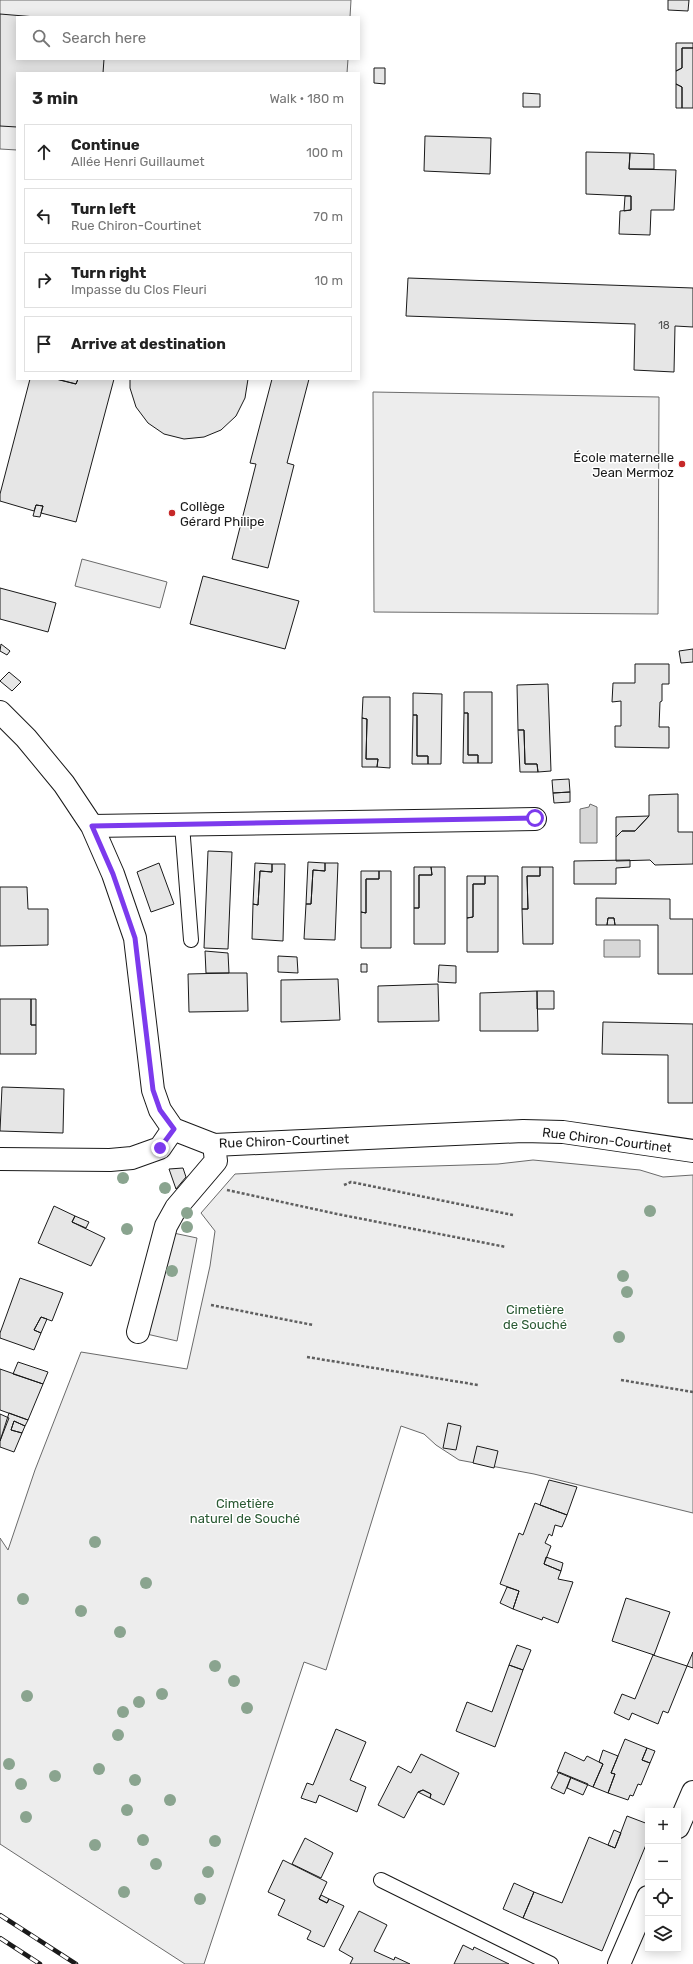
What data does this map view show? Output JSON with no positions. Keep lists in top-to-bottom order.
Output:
{
  "streets": {
    "street": ["Rue Chiron-Courtinet"]
  },
  "parks": ["Cimetière de Souché", "Cimetière naturel de Souché"],
  "places": ["École maternelle Jean Mermoz", "Collège Gérard Philipe"],
  "house_numbers": ["18"],
  "page": {
    "search": "Search here",
    "heading": ["3 min", "Walk · 180 m"],
    "list": [
      ["Continue", "Allée Henri Guillaumet", "100 m"],
      ["Turn left", "Rue Chiron-Courtinet", "70 m"],
      ["Turn right", "Impasse du Clos Fleuri", "10 m"],
      "Arrive at destination"
    ],
    "map_buttons": ["+", "−"]
  }
}
